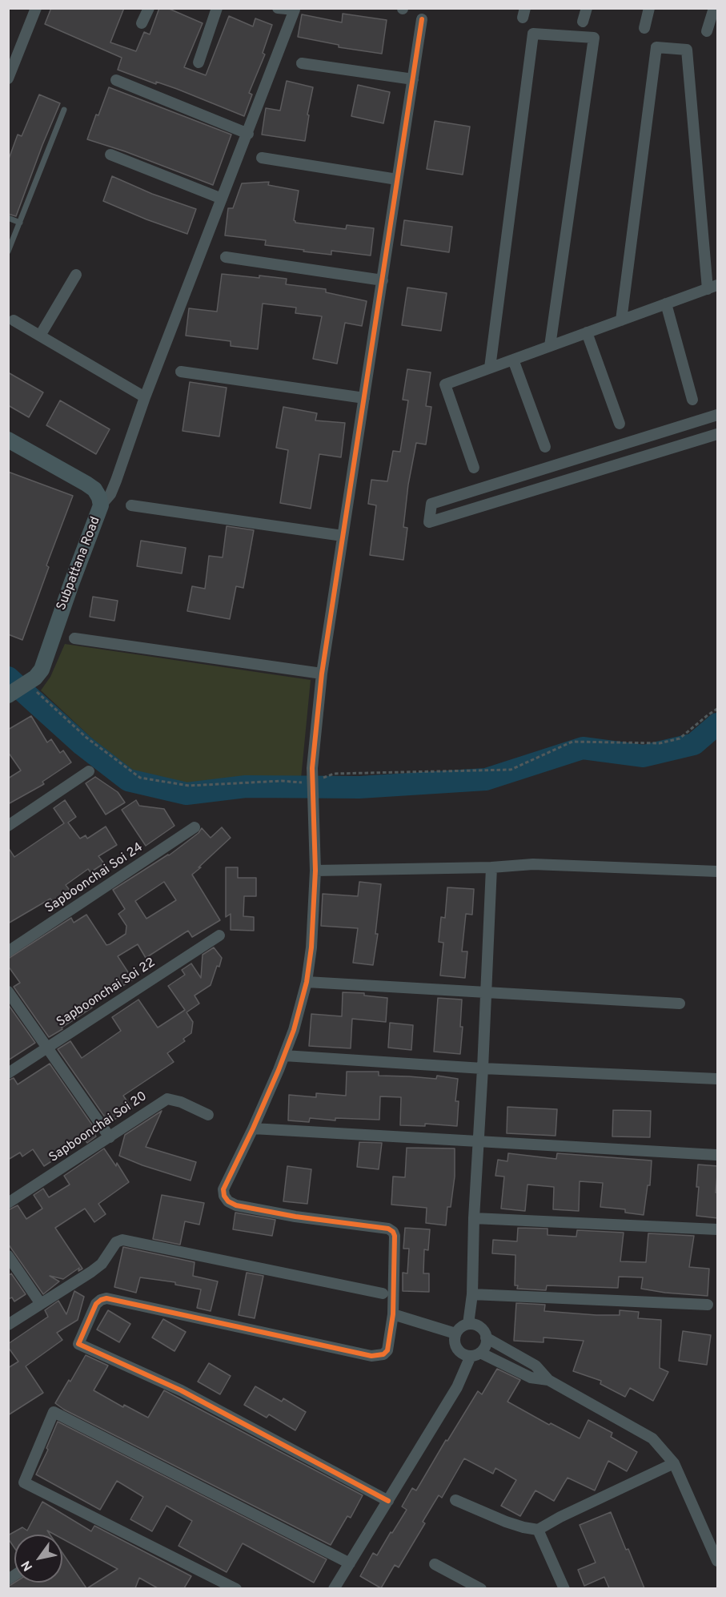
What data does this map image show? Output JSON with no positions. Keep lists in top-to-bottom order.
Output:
{
  "streets": {
    "street": [
      "Subpattana Road",
      "Sapboonchai Soi 24",
      "Sapboonchai Soi 22",
      "Sapboonchai Soi 20"
    ]
  },
  "north": "bottom left"
}
